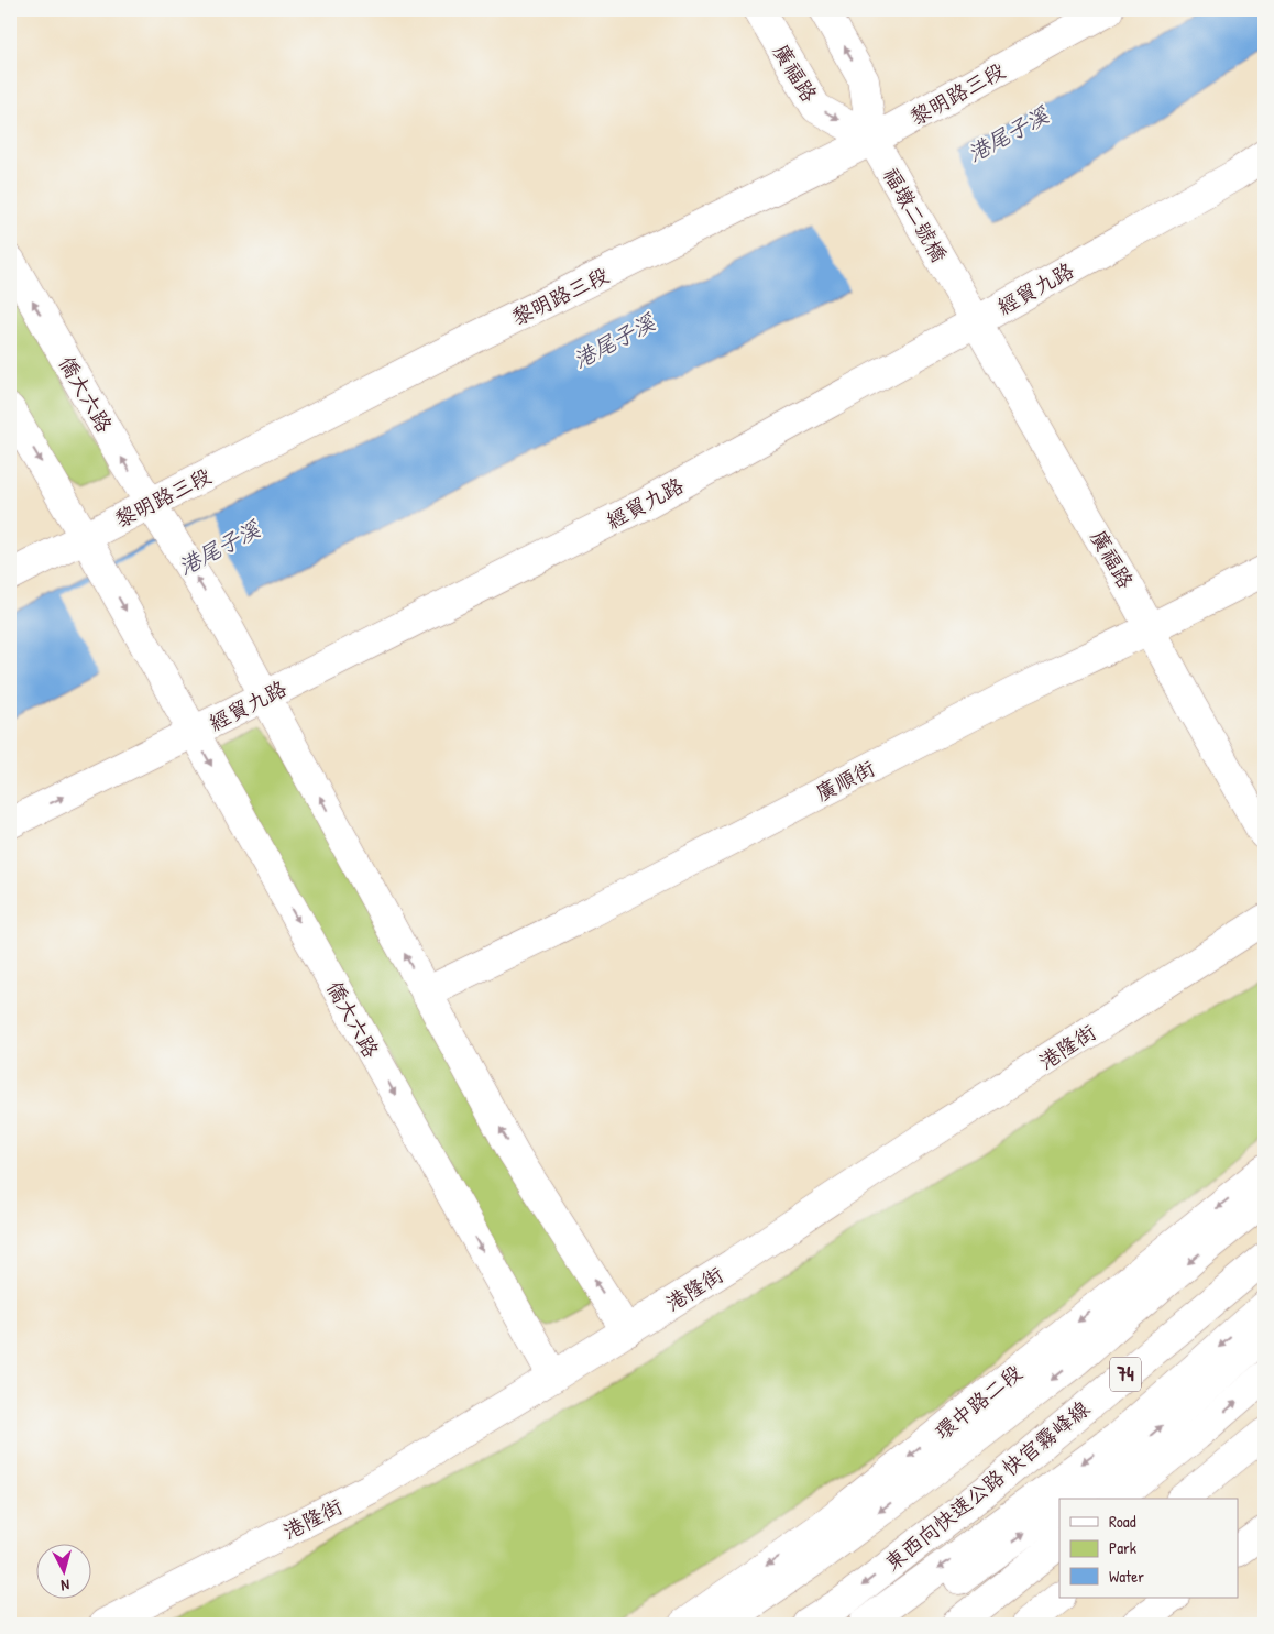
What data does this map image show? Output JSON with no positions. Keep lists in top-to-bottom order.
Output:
{
  "streets": {
    "main road": [
      "廣福路",
      "黎明路三段",
      "福墩二號橋",
      "經貿九路",
      "僑大六路",
      "廣順街",
      "港隆街",
      "74",
      "環中路二段",
      "東西向快速公路 快官霧峰線"
    ]
  },
  "crossings": [
    ["廣福路", "黎明路三段"],
    ["廣福路", "福墩二號橋"],
    ["廣福路", "經貿九路"],
    ["廣福路", "廣順街"],
    ["黎明路三段", "福墩二號橋"],
    ["黎明路三段", "僑大六路"],
    ["經貿九路", "僑大六路"],
    ["僑大六路", "港隆街"]
  ],
  "water": ["港尾子溪"],
  "legend": ["Road", "Park", "Water"],
  "north": "bottom"
}
